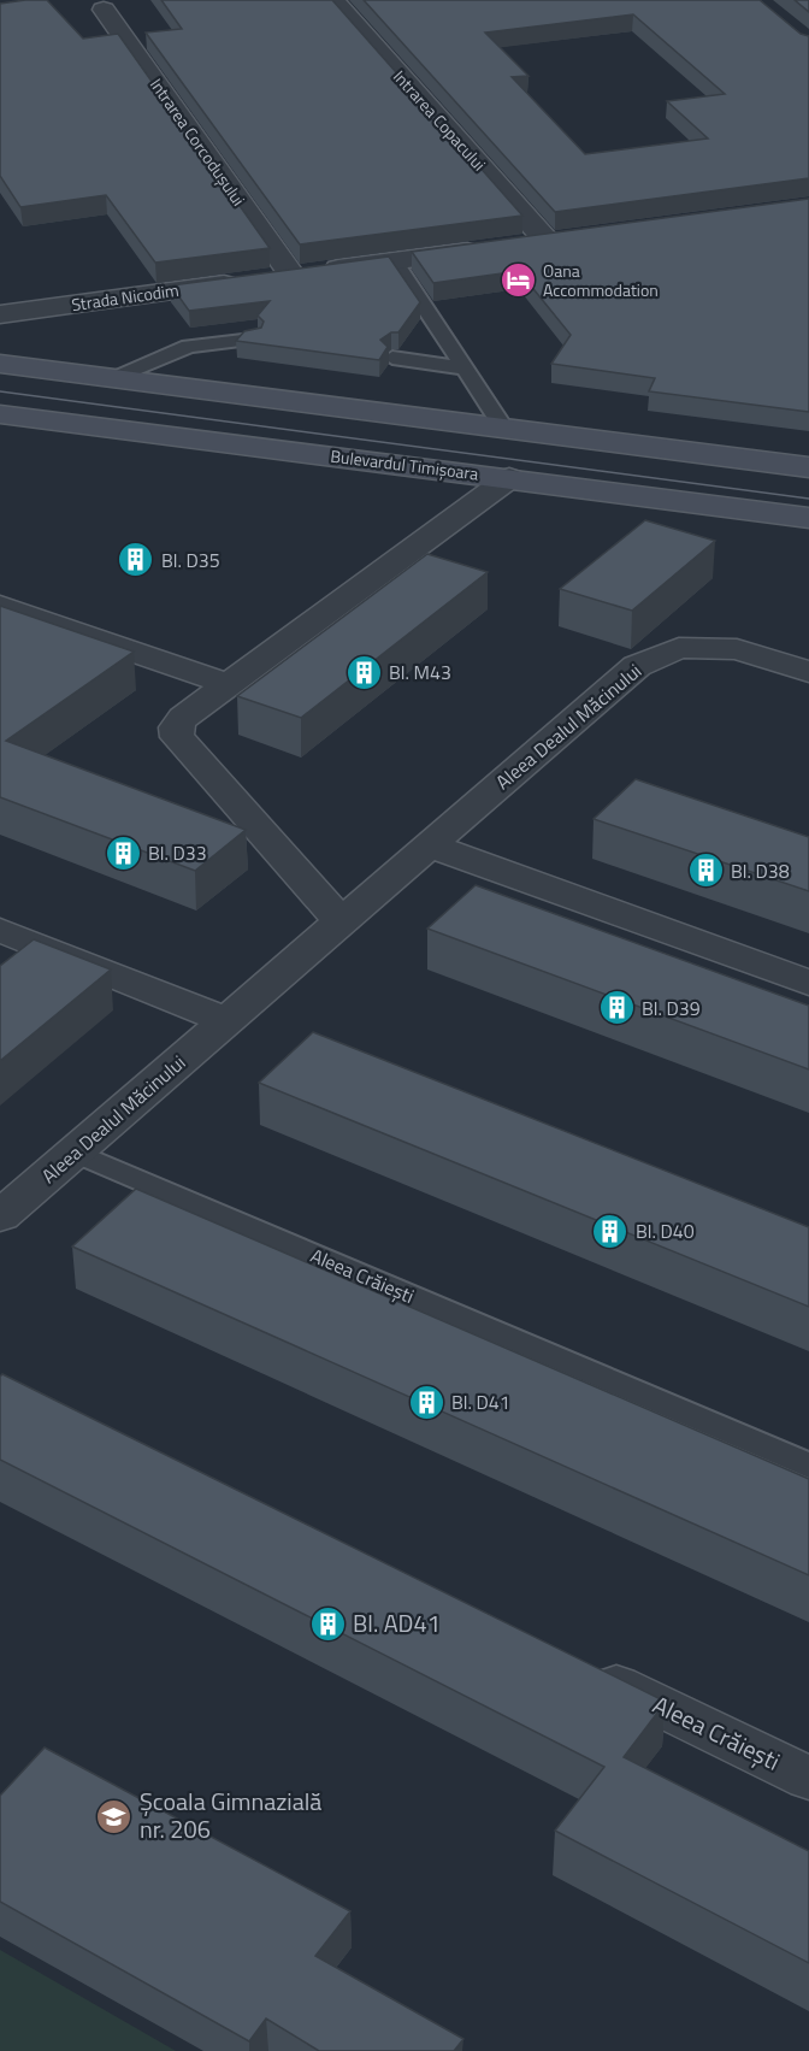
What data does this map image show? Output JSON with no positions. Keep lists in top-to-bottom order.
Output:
{
  "streets": {
    "main road": ["Bulevardul Timișoara"],
    "street": [
      "Intrarea Copacului",
      "Intrarea Corcodușului",
      "Strada Nicodim",
      "Aleea Dealul Măcinului",
      "Aleea Crăiești"
    ]
  },
  "crossings": [
    ["Intrarea Corcodușului", "Strada Nicodim"],
    ["Aleea Dealul Măcinului", "Aleea Crăiești"]
  ],
  "places": {
    "hotel": ["Oana Accommodation"],
    "building": [
      "Bl. D35",
      "Bl. M43",
      "Bl. D33",
      "Bl. D38",
      "Bl. D39",
      "Bl. D40",
      "Bl. D41",
      "Bl. AD41"
    ],
    "school or university": ["Școala Gimnazială nr. 206"]
  }
}
